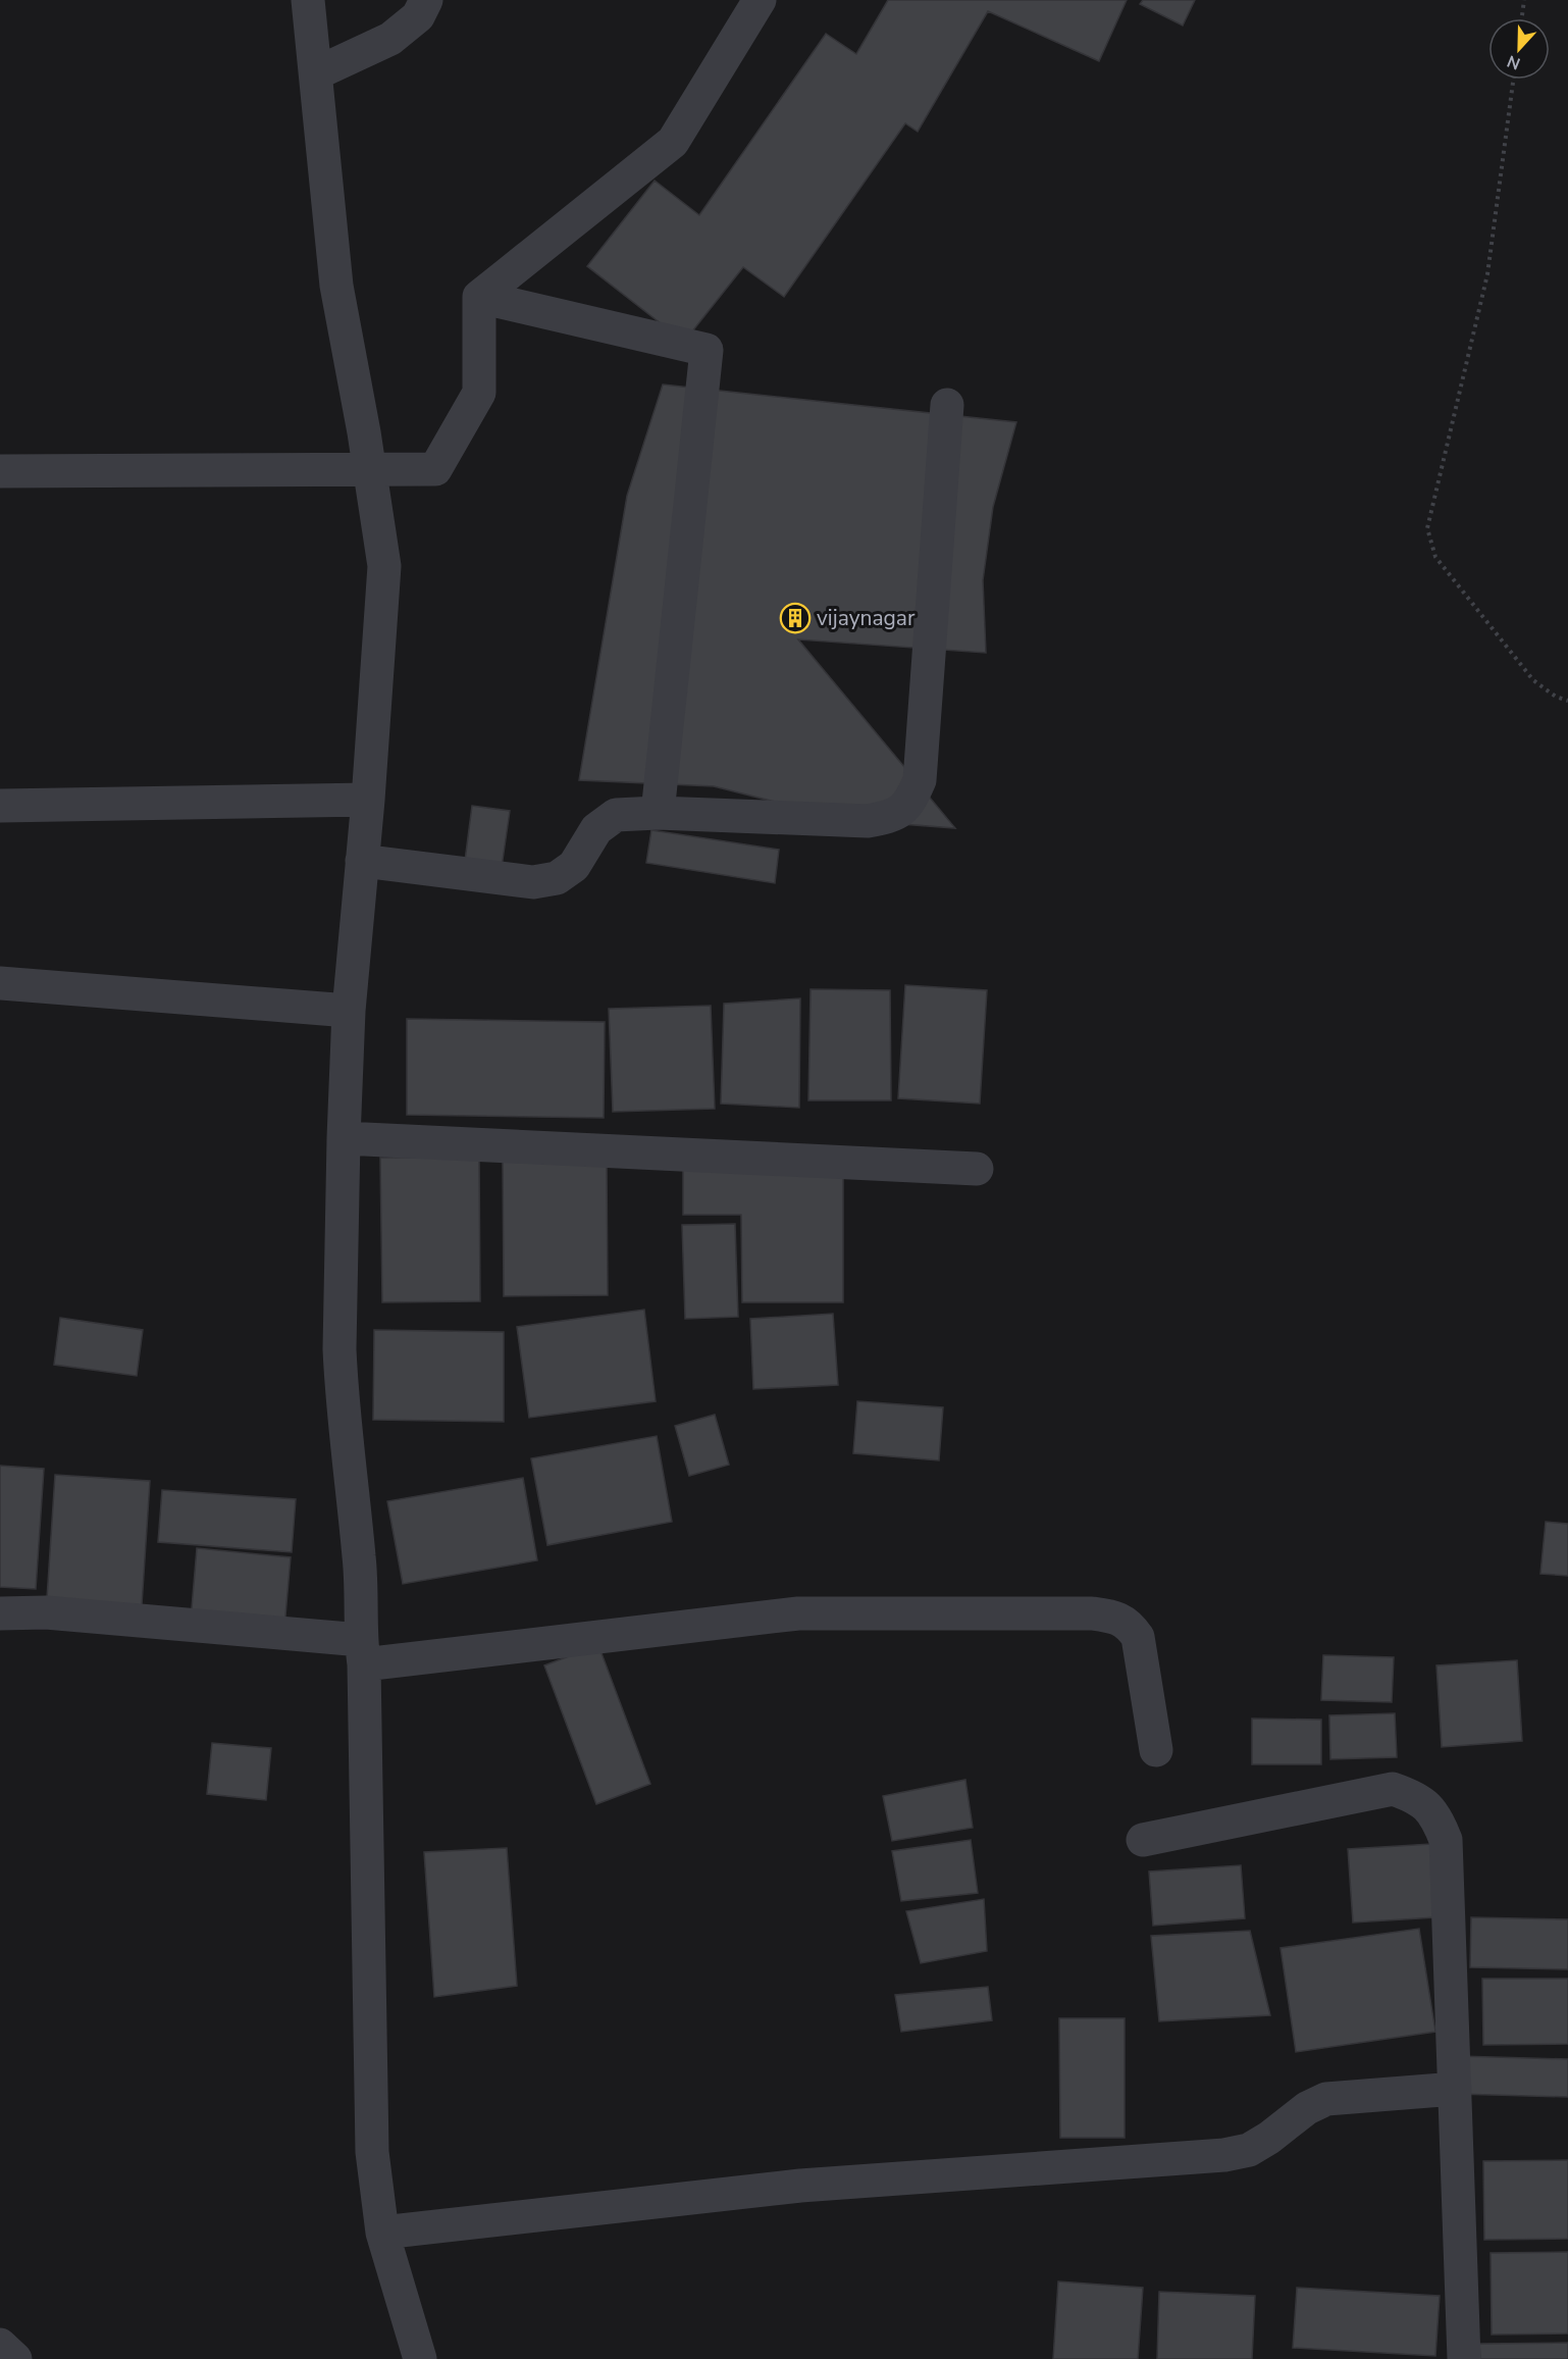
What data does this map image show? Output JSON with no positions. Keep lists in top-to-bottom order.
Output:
{
  "places": {
    "building": ["vijaynagar"]
  },
  "north": "bottom"
}
